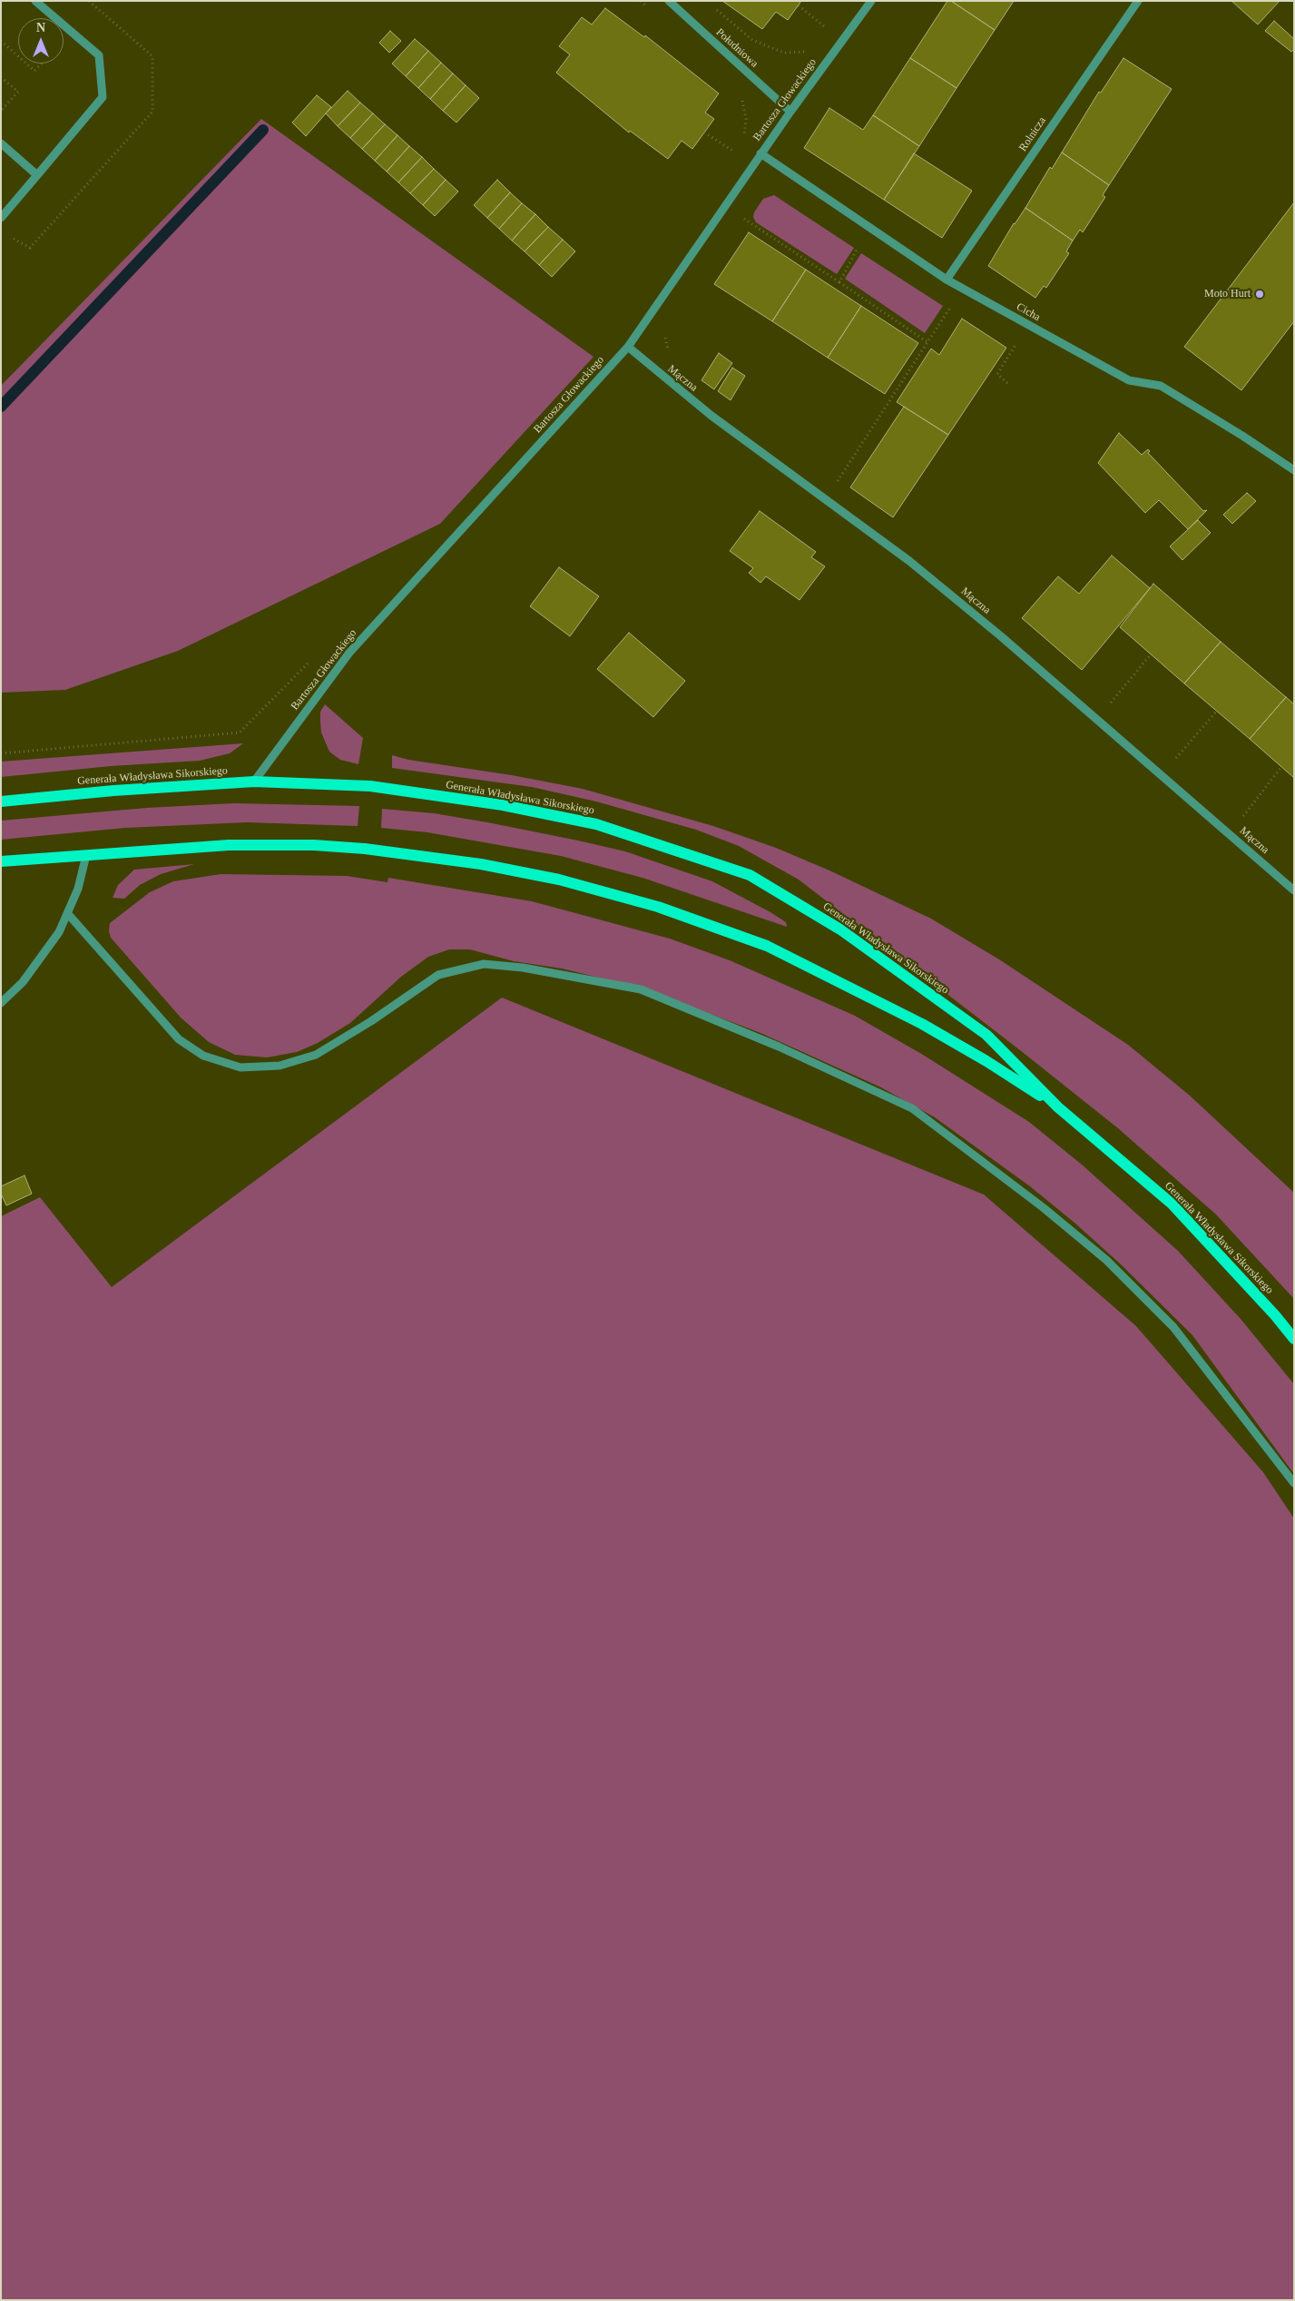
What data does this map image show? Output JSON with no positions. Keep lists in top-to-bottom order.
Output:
{
  "streets": {
    "main road": ["Generała Władysława Sikorskiego"],
    "street": [
      "Południowa",
      "Bartosza Głowackiego",
      "Rolnicza",
      "Cicha",
      "Mączna"
    ]
  },
  "crossings": [
    ["Południowa", "Bartosza Głowackiego"],
    ["Bartosza Głowackiego", "Cicha"],
    ["Bartosza Głowackiego", "Mączna"],
    ["Bartosza Głowackiego", "Generała Władysława Sikorskiego"],
    ["Rolnicza", "Cicha"]
  ],
  "places": ["Moto Hurt"],
  "north": "top"
}
